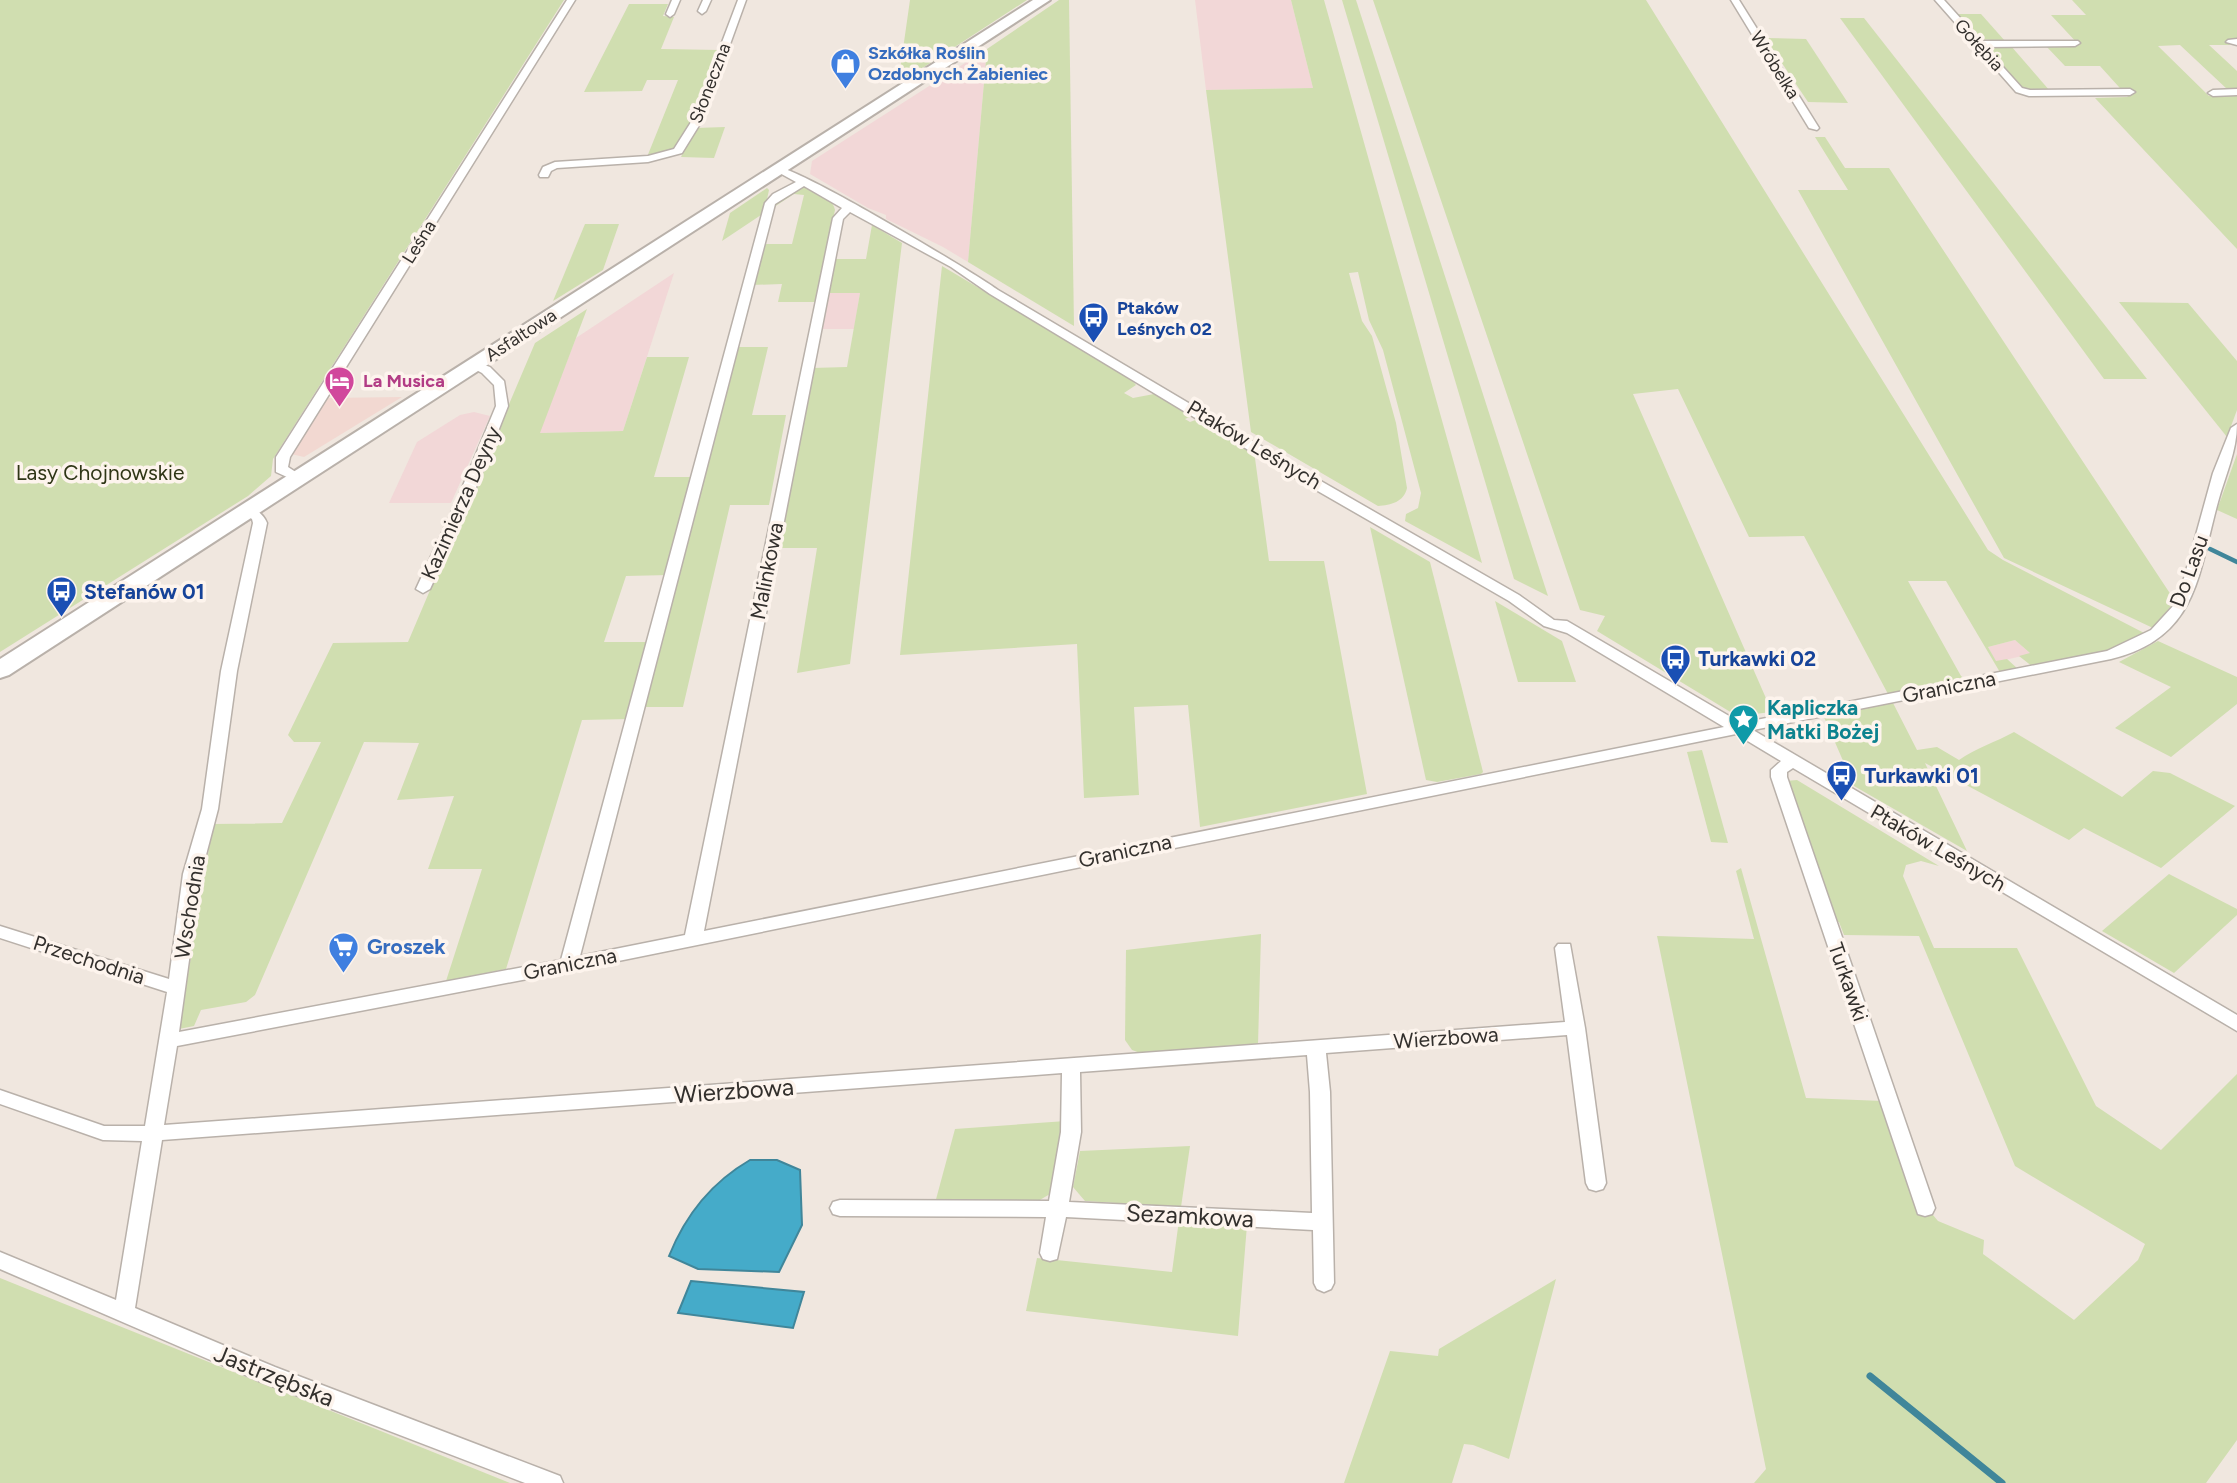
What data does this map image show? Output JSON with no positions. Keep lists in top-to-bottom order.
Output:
{
  "streets": {
    "main road": ["Asfaltowa"],
    "street": [
      "Gołębia",
      "Wróbelka",
      "Słoneczna",
      "Leśna",
      "Ptaków Leśnych",
      "Kazimierza Deyny",
      "Malinkowa",
      "Do Lasu",
      "Graniczna",
      "Wschodnia",
      "Przechodnia",
      "Turkawki",
      "Wierzbowa",
      "Sezamkowa",
      "Jastrzębska"
    ]
  },
  "crossings": [
    ["Leśna", "Asfaltowa"],
    ["Asfaltowa", "Ptaków Leśnych"],
    ["Asfaltowa", "Kazimierza Deyny"],
    ["Asfaltowa", "Wschodnia"],
    ["Ptaków Leśnych", "Malinkowa"],
    ["Ptaków Leśnych", "Graniczna"],
    ["Ptaków Leśnych", "Turkawki"],
    ["Malinkowa", "Graniczna"],
    ["Do Lasu", "Graniczna"],
    ["Graniczna", "Wschodnia"],
    ["Wschodnia", "Przechodnia"],
    ["Wschodnia", "Wierzbowa"],
    ["Wschodnia", "Jastrzębska"]
  ],
  "parks": ["Lasy Chojnowskie"],
  "places": {
    "shop": ["Szkółka Roślin Ozdobnych Żabieniec"],
    "bus stop": [
      "Ptaków Leśnych 02",
      "Stefanów 01",
      "Turkawki 02",
      "Turkawki 01"
    ],
    "hotel": ["La Musica"],
    "place": ["Kapliczka Matki Bożej"],
    "supermarket": ["Groszek"]
  }
}
